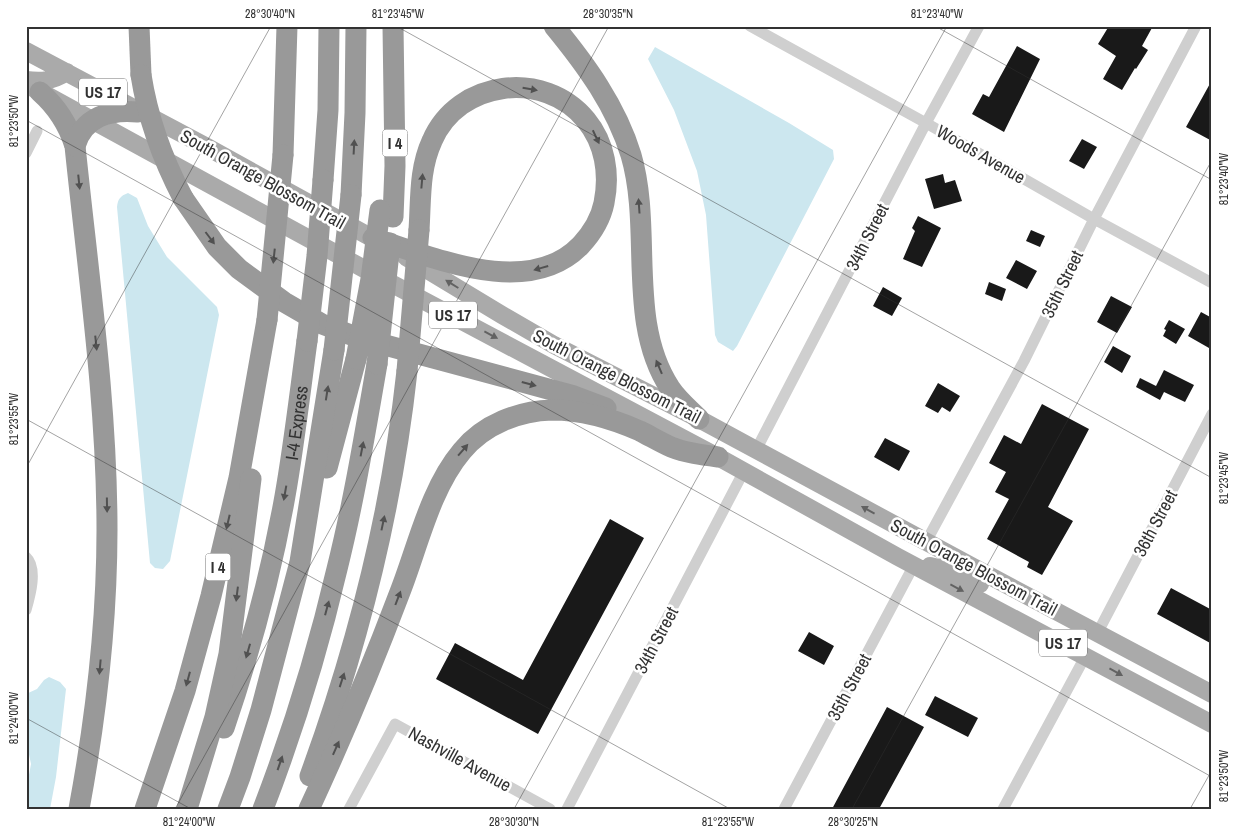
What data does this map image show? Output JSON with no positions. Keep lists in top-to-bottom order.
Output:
{
  "streets": {
    "highway": ["I 4", "I-4 Express"],
    "main road": ["US 17", "South Orange Blossom Trail"],
    "street": [
      "Woods Avenue",
      "34th Street",
      "35th Street",
      "36th Street",
      "Nashville Avenue"
    ]
  },
  "crossings": [
    ["Woods Avenue", "34th Street"],
    ["Woods Avenue", "35th Street"],
    ["South Orange Blossom Trail", "34th Street"],
    ["South Orange Blossom Trail", "35th Street"],
    ["South Orange Blossom Trail", "36th Street"]
  ],
  "coordinates": [
    "28°30'40\"N",
    "81°23'45\"W",
    "28°30'35\"N",
    "81°23'40\"W",
    "81°23'50\"W",
    "81°23'55\"W",
    "81°24'00\"W",
    "28°30'30\"N",
    "28°30'25\"N"
  ]
}
